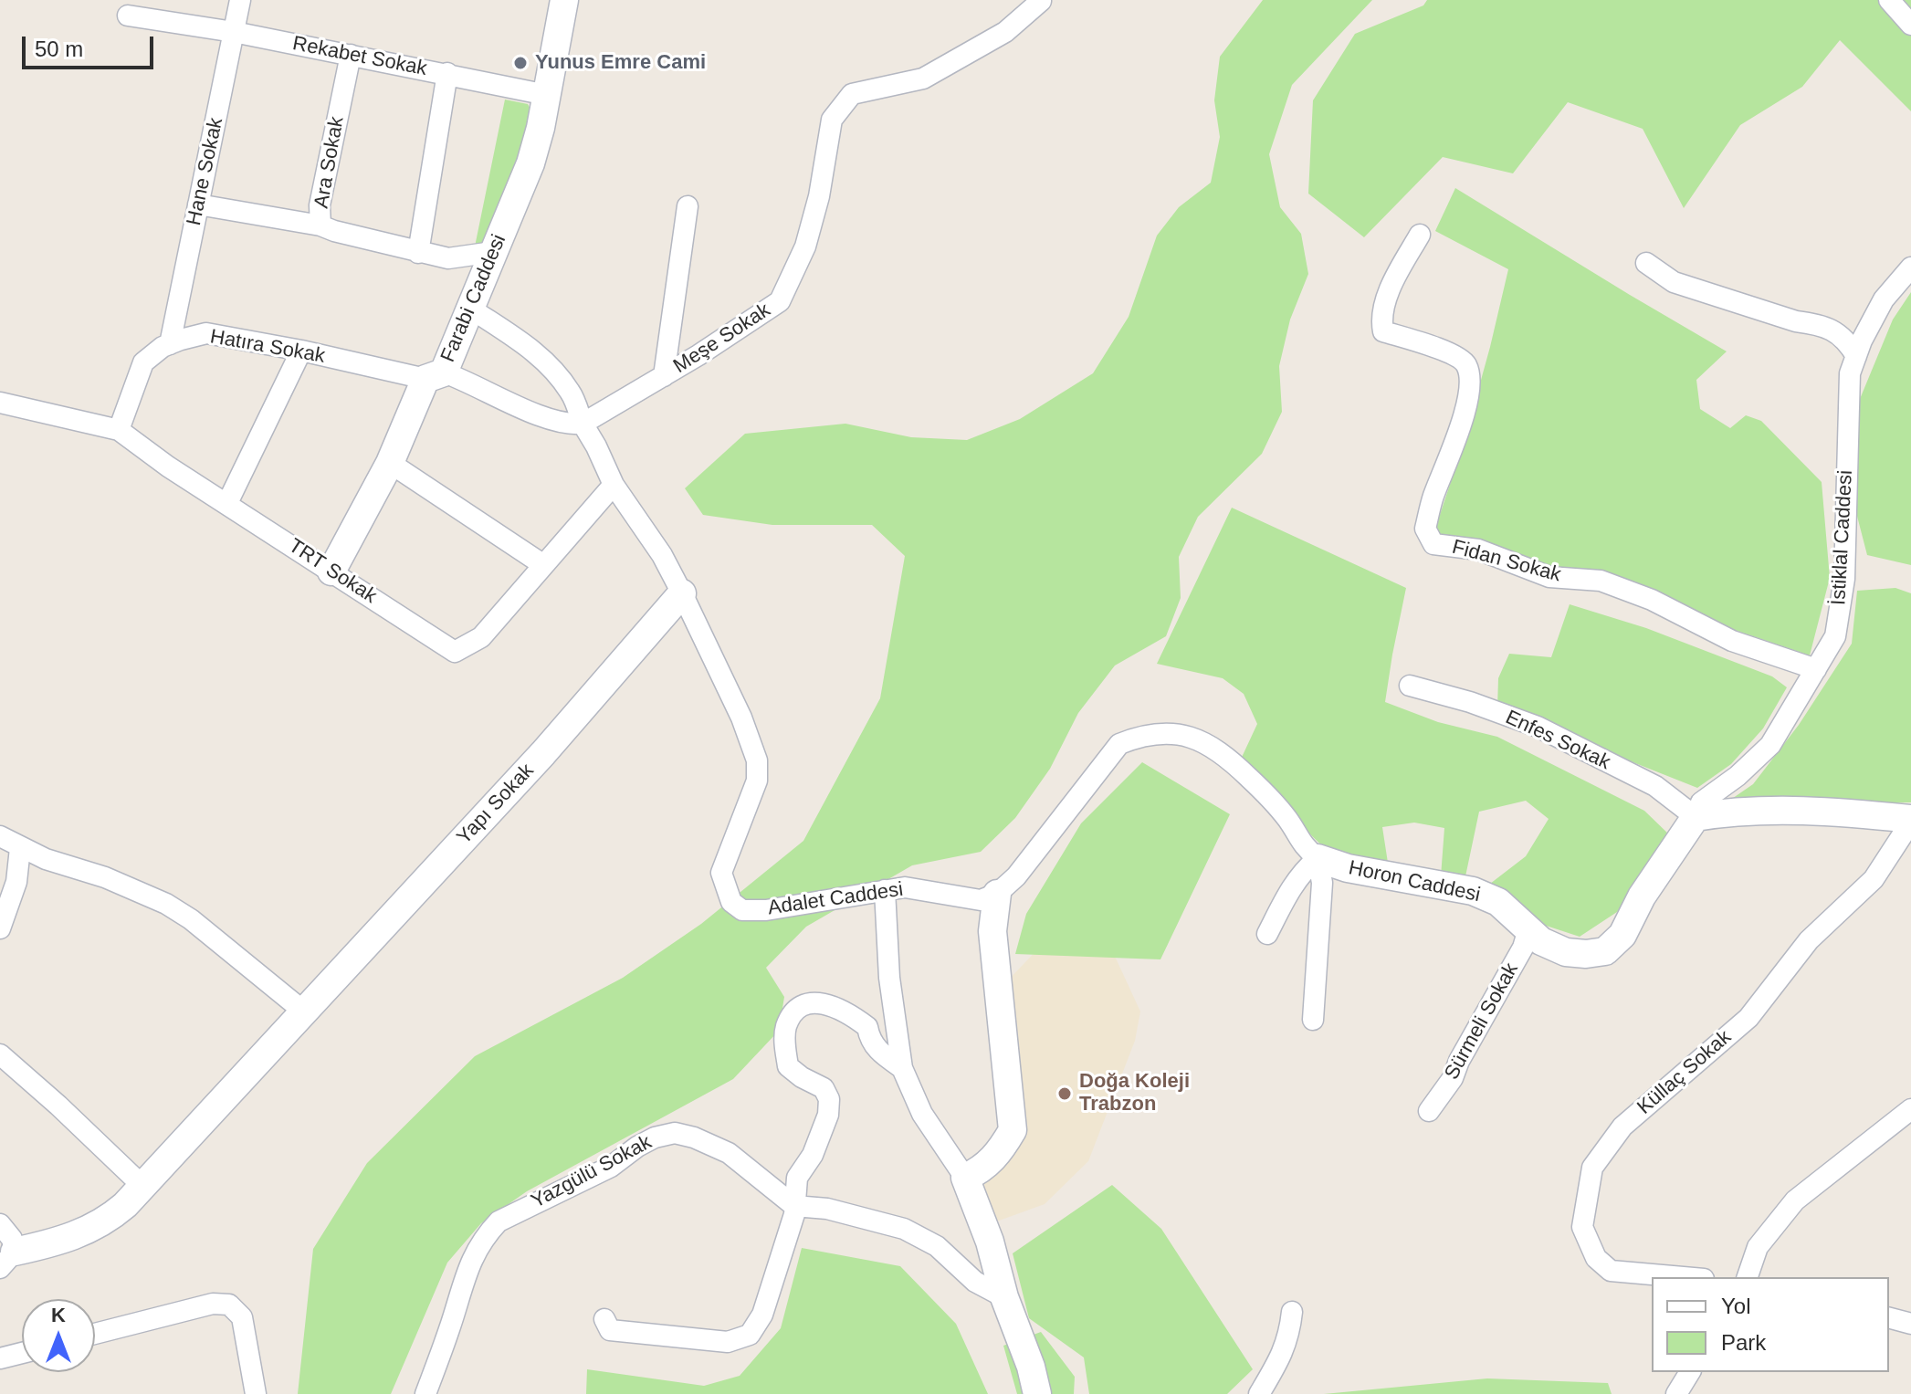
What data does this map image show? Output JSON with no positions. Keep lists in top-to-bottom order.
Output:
{
  "streets": {
    "street": [
      "Rekabet Sokak",
      "Ara Sokak",
      "Hane Sokak",
      "Farabi Caddesi",
      "Meşe Sokak",
      "Hatıra Sokak",
      "İstiklal Caddesi",
      "Fidan Sokak",
      "TRT Sokak",
      "Enfes Sokak",
      "Yapı Sokak",
      "Horon Caddesi",
      "Adalet Caddesi",
      "Sürmeli Sokak",
      "Küllaç Sokak",
      "Yazgülü Sokak"
    ]
  },
  "crossings": [
    ["Rekabet Sokak", "Ara Sokak"],
    ["Rekabet Sokak", "Hane Sokak"],
    ["Rekabet Sokak", "Farabi Caddesi"],
    ["Ara Sokak", "Farabi Caddesi"],
    ["Hane Sokak", "Hatıra Sokak"],
    ["Farabi Caddesi", "Hatıra Sokak"],
    ["Farabi Caddesi", "TRT Sokak"],
    ["Meşe Sokak", "Adalet Caddesi"],
    ["Hatıra Sokak", "TRT Sokak"],
    ["İstiklal Caddesi", "Fidan Sokak"],
    ["İstiklal Caddesi", "Enfes Sokak"],
    ["İstiklal Caddesi", "Horon Caddesi"],
    ["TRT Sokak", "Adalet Caddesi"],
    ["Enfes Sokak", "Horon Caddesi"],
    ["Yapı Sokak", "Adalet Caddesi"],
    ["Horon Caddesi", "Sürmeli Sokak"]
  ],
  "places": ["Yunus Emre Cami", "Doğa Koleji Trabzon"],
  "legend": ["Yol", "Park"],
  "scale_bar": "50 m",
  "north": "top"
}
